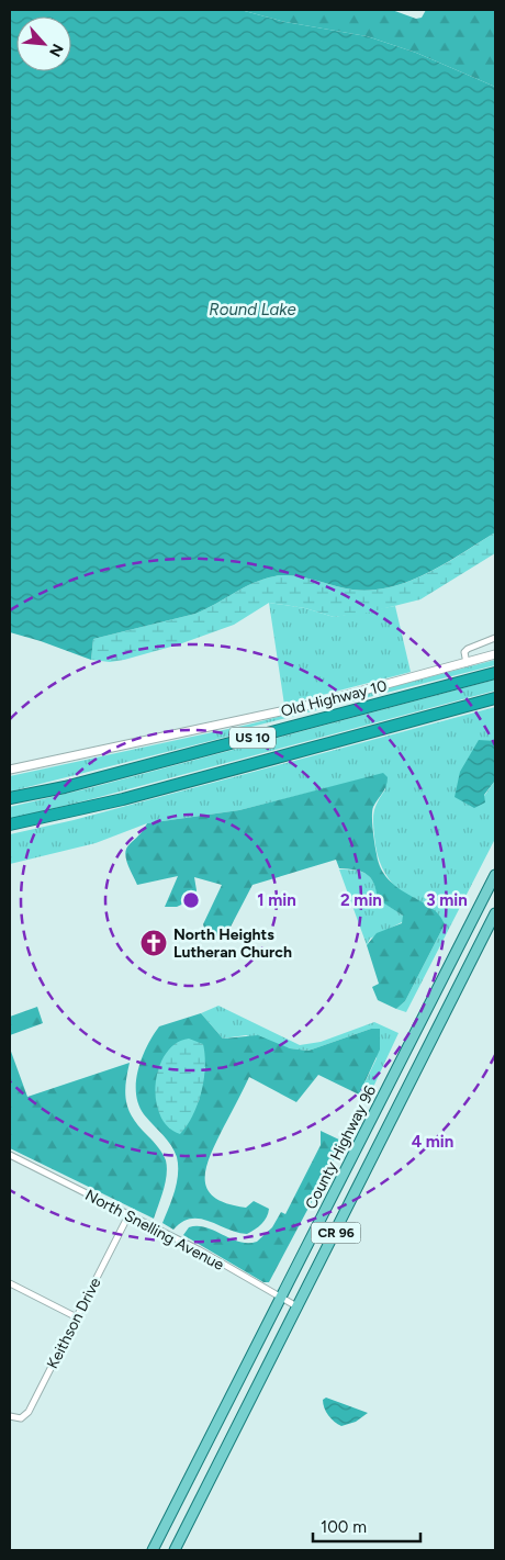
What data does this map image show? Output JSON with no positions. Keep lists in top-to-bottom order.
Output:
{
  "streets": {
    "highway": ["US 10"],
    "main road": ["County Highway 96", "CR 96"],
    "street": ["Old Highway 10", "North Snelling Avenue", "Keithson Drive"]
  },
  "crossings": [
    ["County Highway 96", "North Snelling Avenue"],
    ["North Snelling Avenue", "CR 96"],
    ["North Snelling Avenue", "Keithson Drive"]
  ],
  "water": ["Round Lake"],
  "places": {
    "church": ["North Heights Lutheran Church"]
  },
  "scale_bar": "100 m",
  "north": "bottom right",
  "rings": [
    "1 min",
    "2 min",
    "3 min",
    "4 min"
  ]
}
